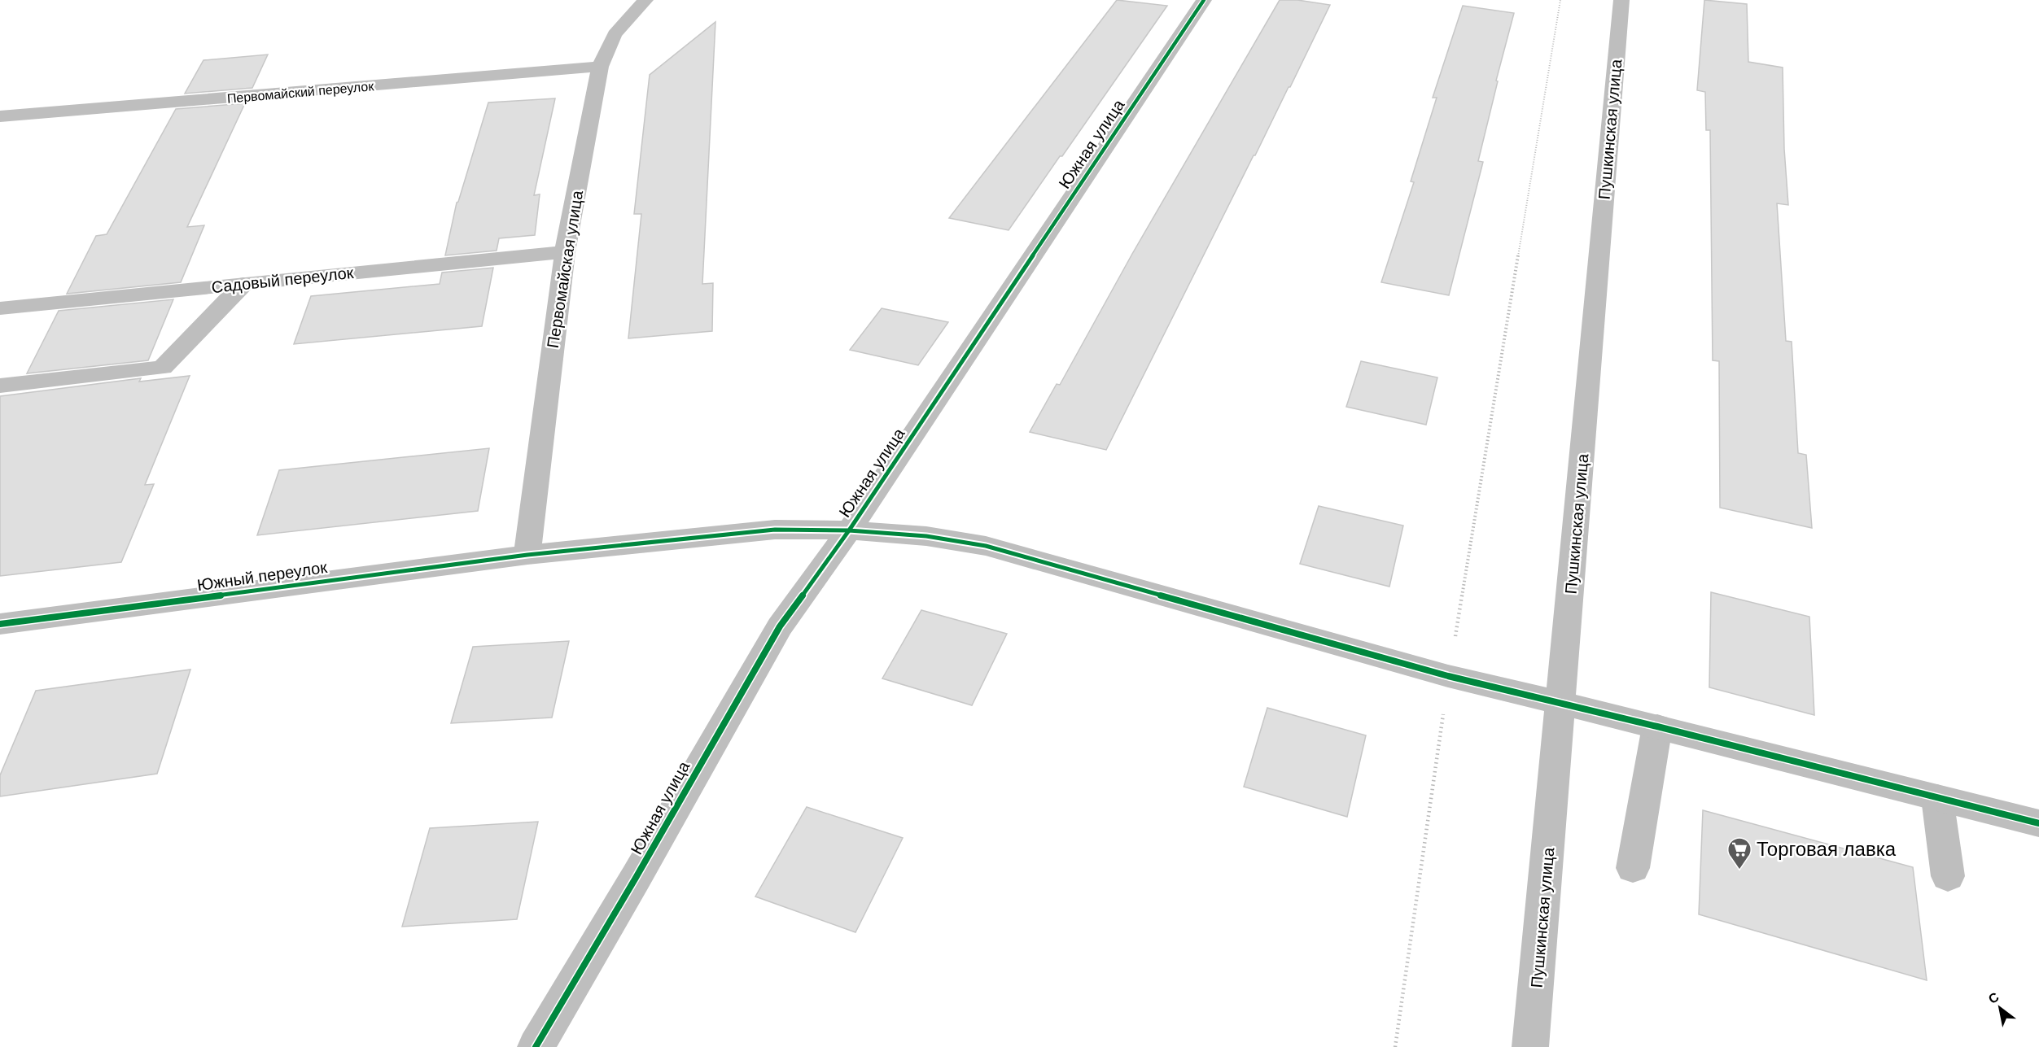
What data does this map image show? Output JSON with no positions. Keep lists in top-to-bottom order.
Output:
{
  "streets": {
    "street": [
      "Первомайский переулок",
      "Пушкинская улица",
      "Южная улица",
      "Первомайская улица",
      "Садовый переулок",
      "Южный переулок"
    ]
  },
  "crossings": [
    ["Первомайский переулок", "Первомайская улица"],
    ["Пушкинская улица", "Южный переулок"],
    ["Южная улица", "Южный переулок"],
    ["Первомайская улица", "Садовый переулок"],
    ["Первомайская улица", "Южный переулок"]
  ],
  "places": {
    "supermarket": ["Торговая лавка"]
  },
  "north": "top left"
}
